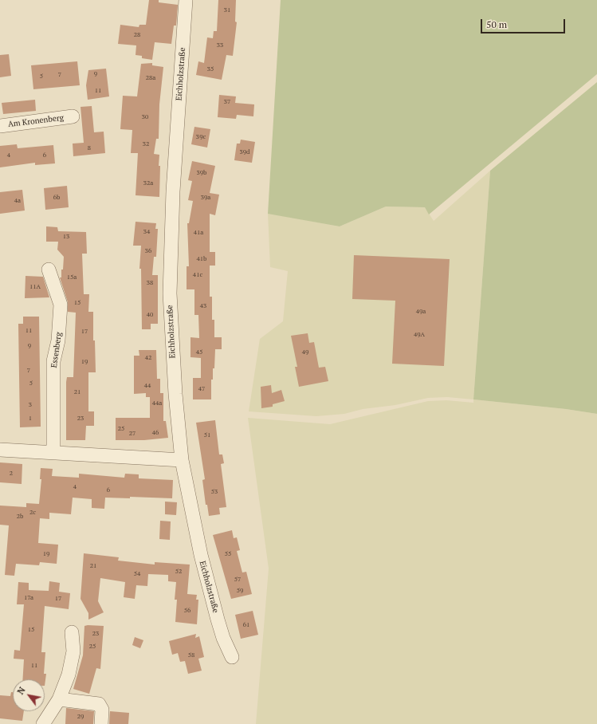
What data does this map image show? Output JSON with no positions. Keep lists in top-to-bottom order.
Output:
{
  "streets": {
    "street": ["Eichholzstraße", "Am Kronenberg", "Essenberg"]
  },
  "house_numbers": [
    "31",
    "28",
    "33",
    "35",
    "9",
    "7",
    "5",
    "28a",
    "11",
    "37",
    "30",
    "39c",
    "32",
    "8",
    "39d",
    "4",
    "6",
    "39b",
    "32a",
    "6b",
    "39a",
    "4a",
    "34",
    "41a",
    "13",
    "36",
    "41b",
    "41c",
    "15a",
    "38",
    "11A",
    "15",
    "43",
    "49a",
    "40",
    "11",
    "17",
    "49A",
    "9",
    "45",
    "49",
    "42",
    "19",
    "7",
    "5",
    "44",
    "47",
    "21",
    "44a",
    "3",
    "1",
    "23",
    "25",
    "46",
    "27",
    "51",
    "2",
    "4",
    "6",
    "53",
    "2c",
    "2b",
    "19",
    "55",
    "21",
    "52",
    "54",
    "57",
    "59",
    "17a",
    "17",
    "56",
    "61",
    "15",
    "23",
    "25",
    "58",
    "11",
    "29"
  ],
  "scale_bar": "50 m",
  "north": "top left"
}
